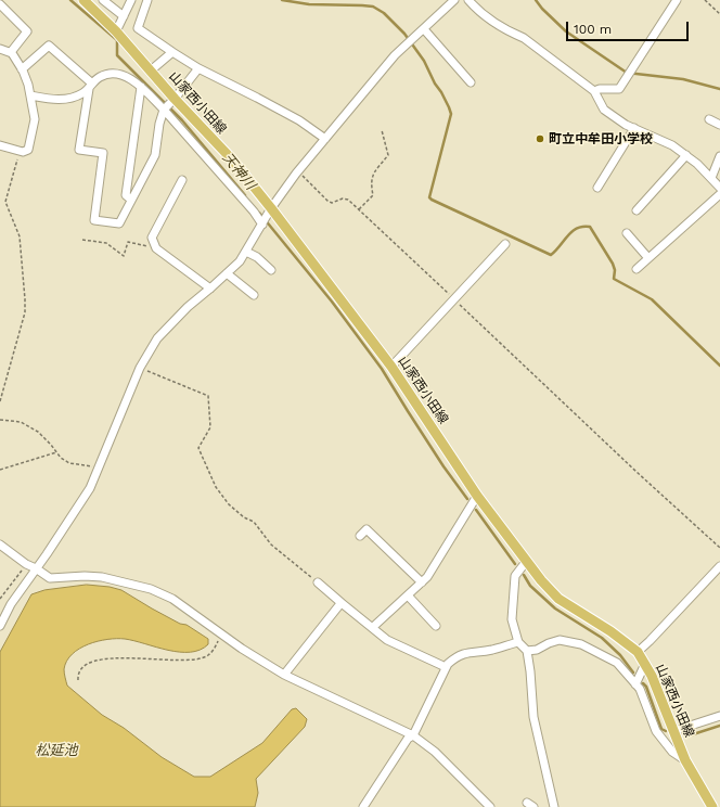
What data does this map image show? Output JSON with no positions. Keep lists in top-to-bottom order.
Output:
{
  "streets": {
    "main road": ["山家西小田線"]
  },
  "water": ["天神川", "松延池"],
  "places": ["町立中牟田小学校"],
  "scale_bar": "100 m"
}
